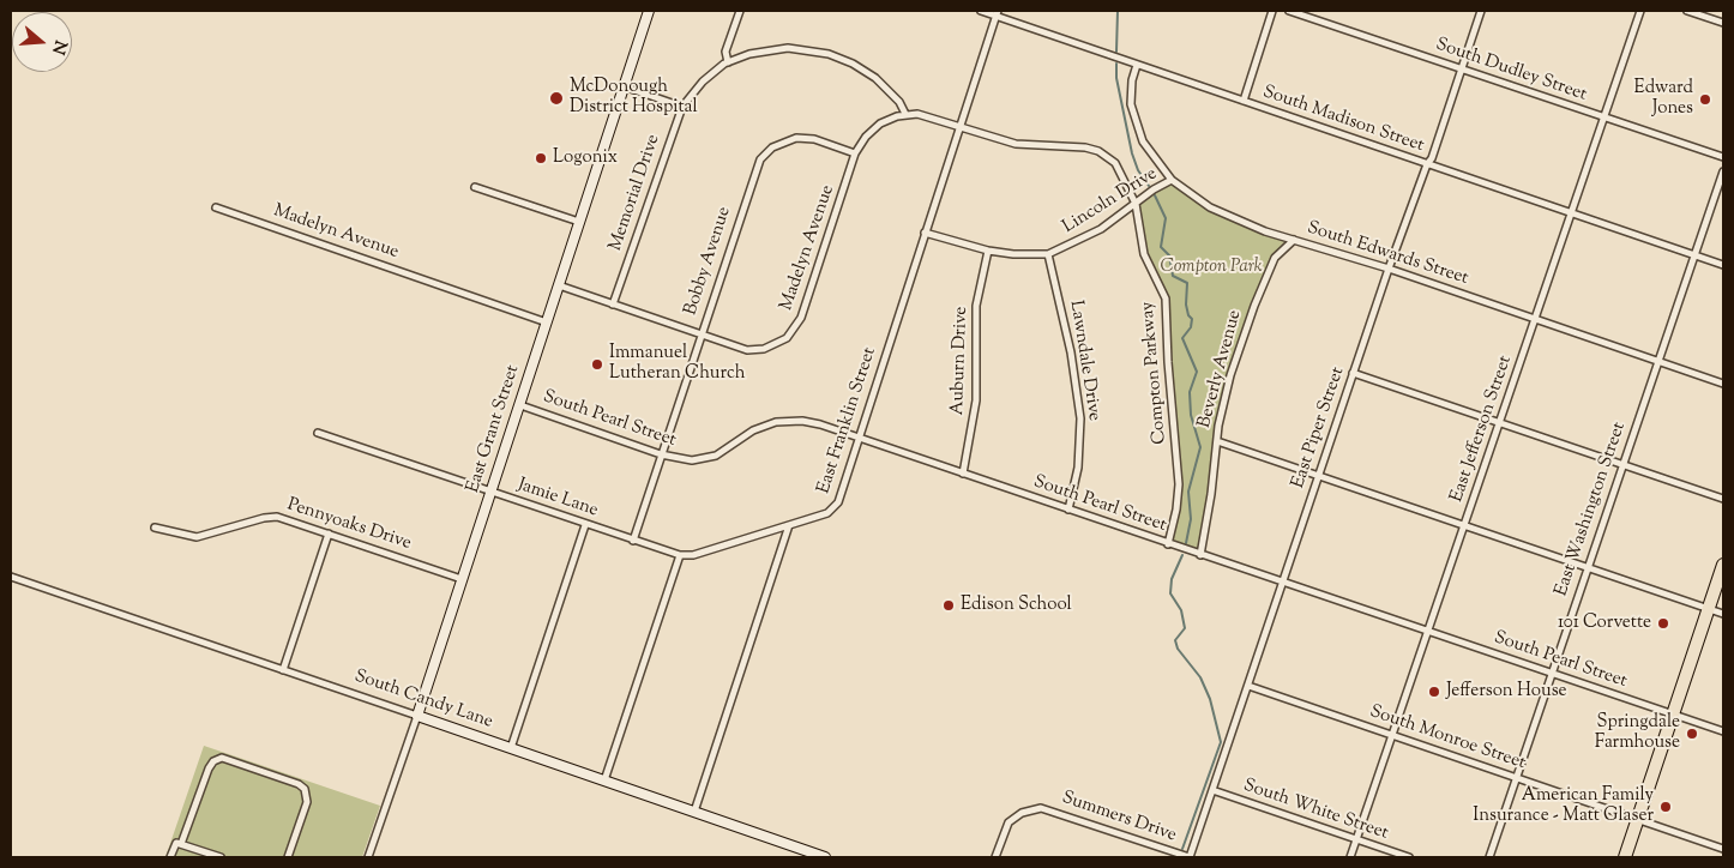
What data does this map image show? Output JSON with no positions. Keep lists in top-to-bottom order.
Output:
{
  "streets": {
    "main road": ["East Grant Street", "South Candy Lane"],
    "street": [
      "South Dudley Street",
      "South Madison Street",
      "Memorial Drive",
      "Lincoln Drive",
      "Madelyn Avenue",
      "South Edwards Street",
      "Bobby Avenue",
      "Auburn Drive",
      "Lawndale Drive",
      "Beverly Avenue",
      "Compton Parkway",
      "South Pearl Street",
      "East Franklin Street",
      "East Piper Street",
      "East Jefferson Street",
      "Jamie Lane",
      "East Washington Street",
      "Pennyoaks Drive",
      "South Monroe Street",
      "South White Street",
      "Summers Drive"
    ]
  },
  "crossings": [
    ["South Dudley Street", "East Piper Street"],
    ["South Dudley Street", "East Jefferson Street"],
    ["South Madison Street", "South Edwards Street"],
    ["South Madison Street", "East Franklin Street"],
    ["South Madison Street", "East Piper Street"],
    ["South Madison Street", "East Jefferson Street"],
    ["South Madison Street", "East Washington Street"],
    ["Memorial Drive", "Madelyn Avenue"],
    ["Lincoln Drive", "South Edwards Street"],
    ["Lincoln Drive", "Auburn Drive"],
    ["Lincoln Drive", "Lawndale Drive"],
    ["Lincoln Drive", "Compton Parkway"],
    ["Lincoln Drive", "East Franklin Street"],
    ["Madelyn Avenue", "Bobby Avenue"],
    ["Madelyn Avenue", "East Franklin Street"],
    ["Madelyn Avenue", "East Grant Street"],
    ["South Edwards Street", "Beverly Avenue"],
    ["South Edwards Street", "East Piper Street"],
    ["South Edwards Street", "East Jefferson Street"],
    ["South Edwards Street", "East Washington Street"],
    ["Bobby Avenue", "South Pearl Street"],
    ["Bobby Avenue", "Jamie Lane"],
    ["Auburn Drive", "South Pearl Street"],
    ["Lawndale Drive", "South Pearl Street"],
    ["Beverly Avenue", "South Pearl Street"],
    ["Compton Parkway", "South Pearl Street"],
    ["South Pearl Street", "East Franklin Street"],
    ["South Pearl Street", "East Piper Street"],
    ["South Pearl Street", "East Grant Street"],
    ["South Pearl Street", "East Jefferson Street"],
    ["South Pearl Street", "East Washington Street"],
    ["East Franklin Street", "Jamie Lane"],
    ["East Piper Street", "South Monroe Street"],
    ["East Piper Street", "South White Street"],
    ["East Piper Street", "Summers Drive"],
    ["East Grant Street", "Jamie Lane"],
    ["East Grant Street", "Pennyoaks Drive"],
    ["East Grant Street", "South Candy Lane"],
    ["East Jefferson Street", "South Monroe Street"],
    ["East Jefferson Street", "South White Street"],
    ["East Washington Street", "South Monroe Street"]
  ],
  "parks": ["Compton Park"],
  "places": [
    "McDonough District Hospital",
    "Edward Jones",
    "Logonix",
    "Immanuel Lutheran Church",
    "Edison School",
    "101 Corvette",
    "Jefferson House",
    "Springdale Farmhouse",
    "American Family Insurance - Matt Glaser"
  ],
  "north": "right"
}
